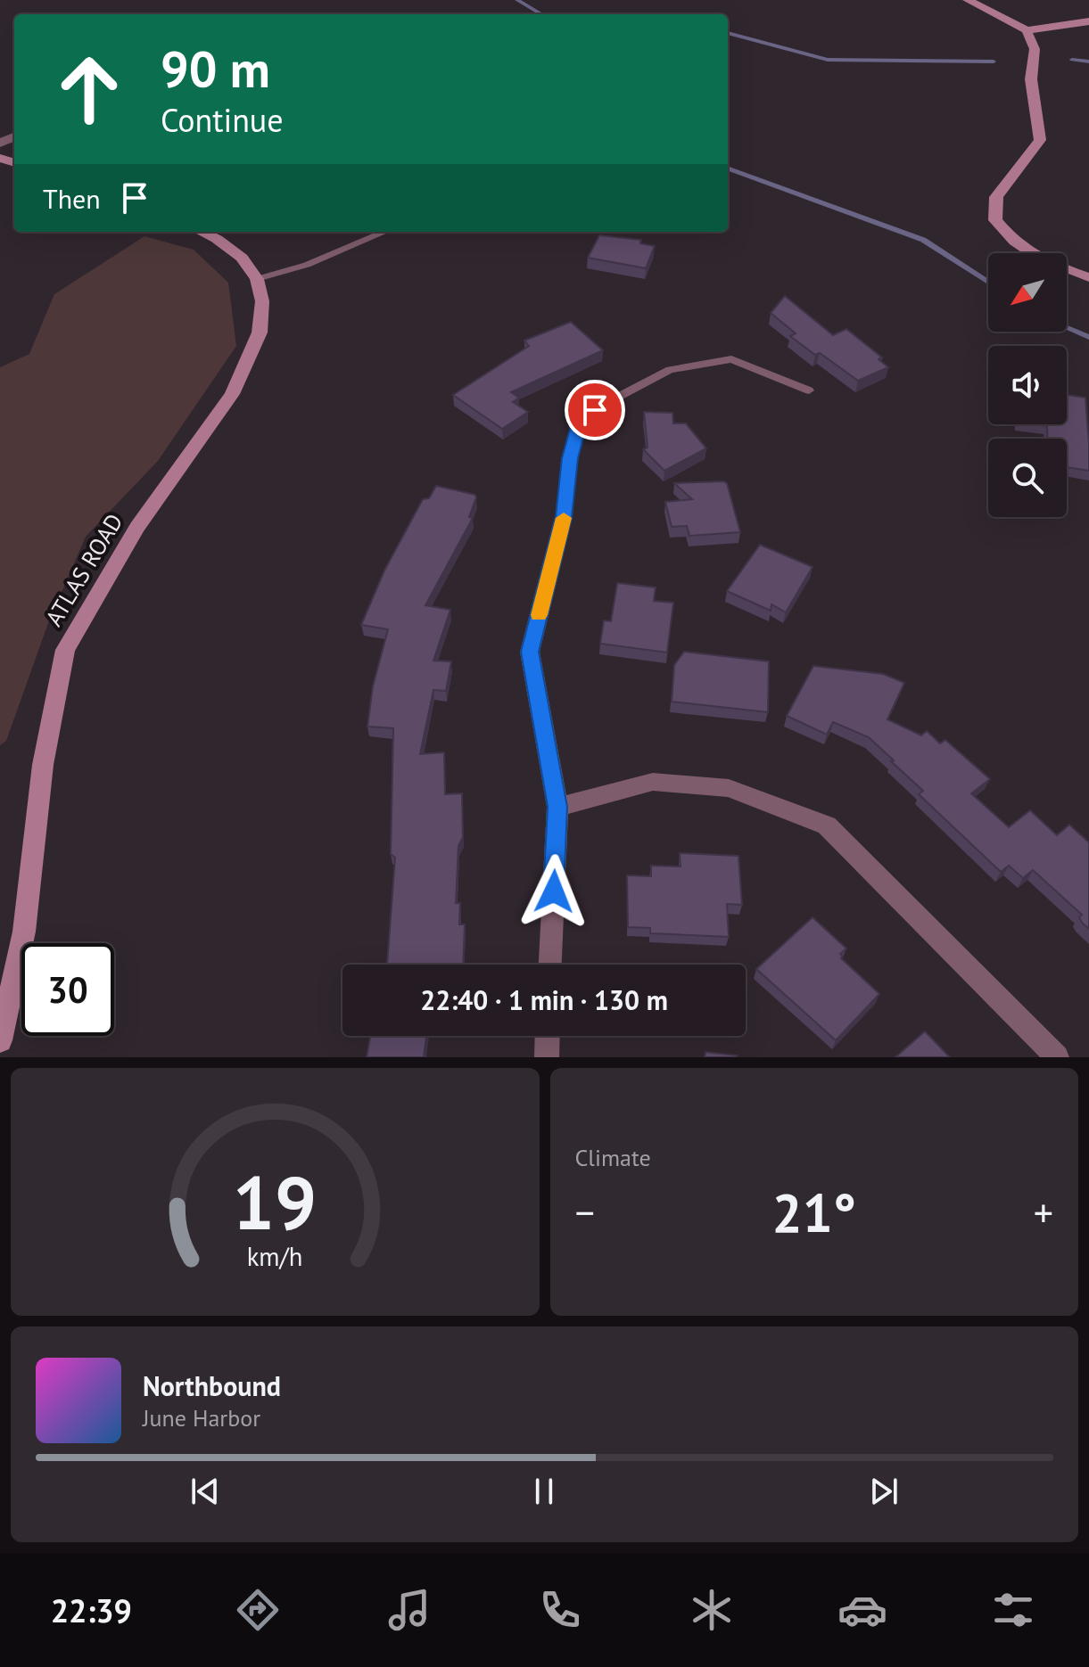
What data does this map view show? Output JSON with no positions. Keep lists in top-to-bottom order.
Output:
{
  "streets": {
    "main road": ["ATLAS ROAD"]
  },
  "north": "bottom left",
  "page": {
    "turn": ["90 m", "Continue"],
    "then": "Then",
    "limit": "30",
    "trip": "22:40 · 1 min · 130 m",
    "tile": "Climate",
    "heat": ["−", "21°", "+"],
    "song": ["Northbound", "June Harbor"],
    "tabs": "22:39",
    "gauge": ["19", "km/h"]
  }
}
